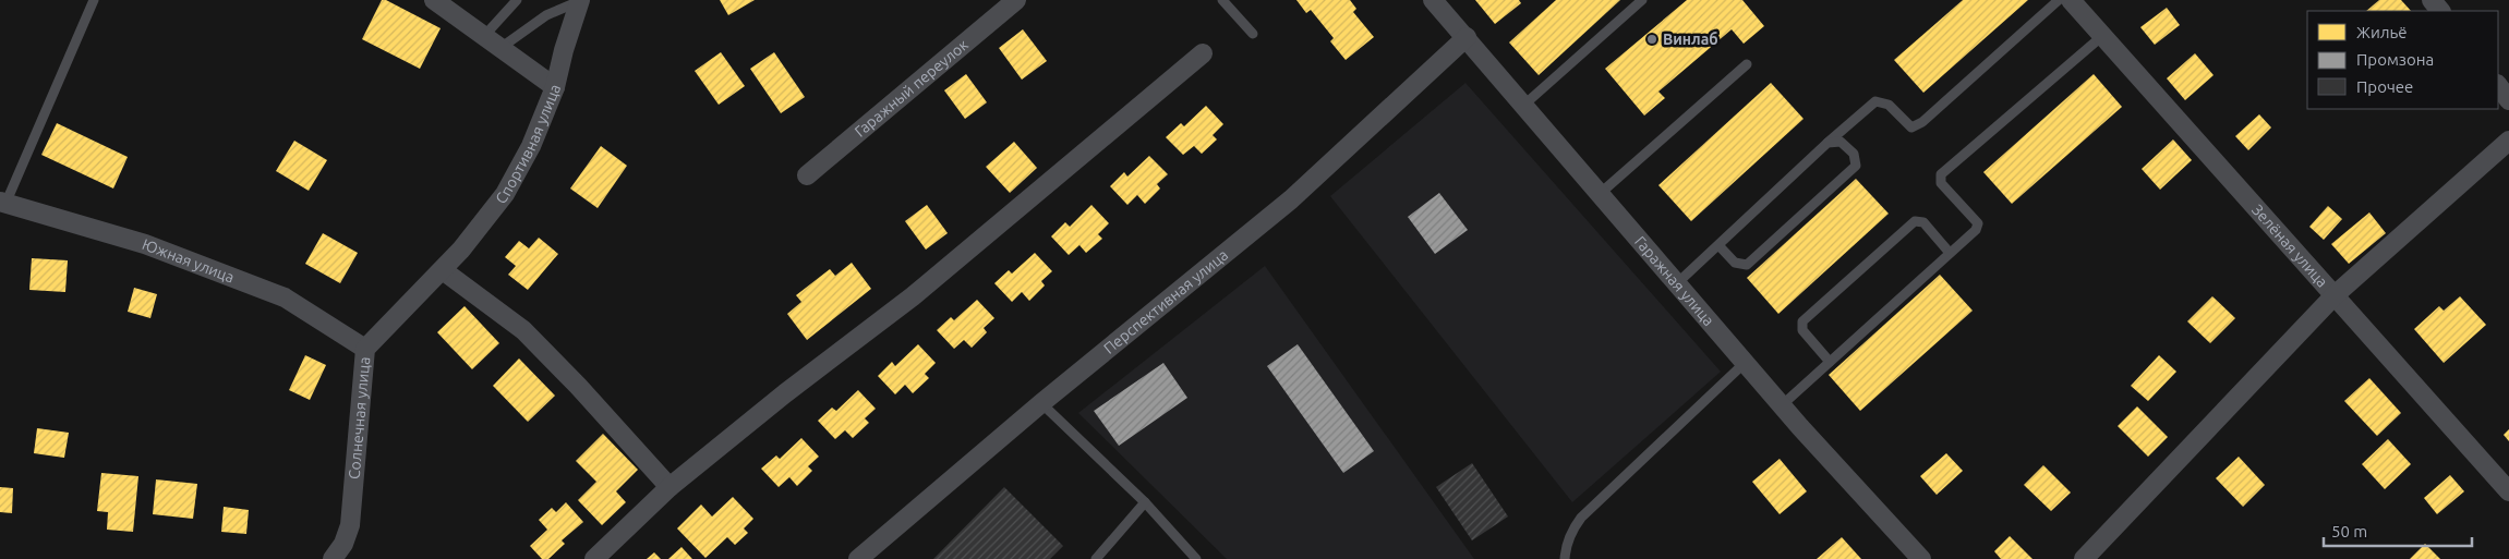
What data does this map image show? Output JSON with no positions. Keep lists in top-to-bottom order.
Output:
{
  "streets": {
    "street": [
      "Гаражный переулок",
      "Спортивная улица",
      "Зелёная улица",
      "Южная улица",
      "Гаражная улица",
      "Перспективная улица",
      "Солнечная улица"
    ]
  },
  "crossings": [
    ["Спортивная улица", "Солнечная улица"],
    ["Южная улица", "Солнечная улица"],
    ["Гаражная улица", "Перспективная улица"]
  ],
  "places": ["Винлаб"],
  "legend": ["Жильё", "Промзона", "Прочее"],
  "scale_bar": "50 m"
}
